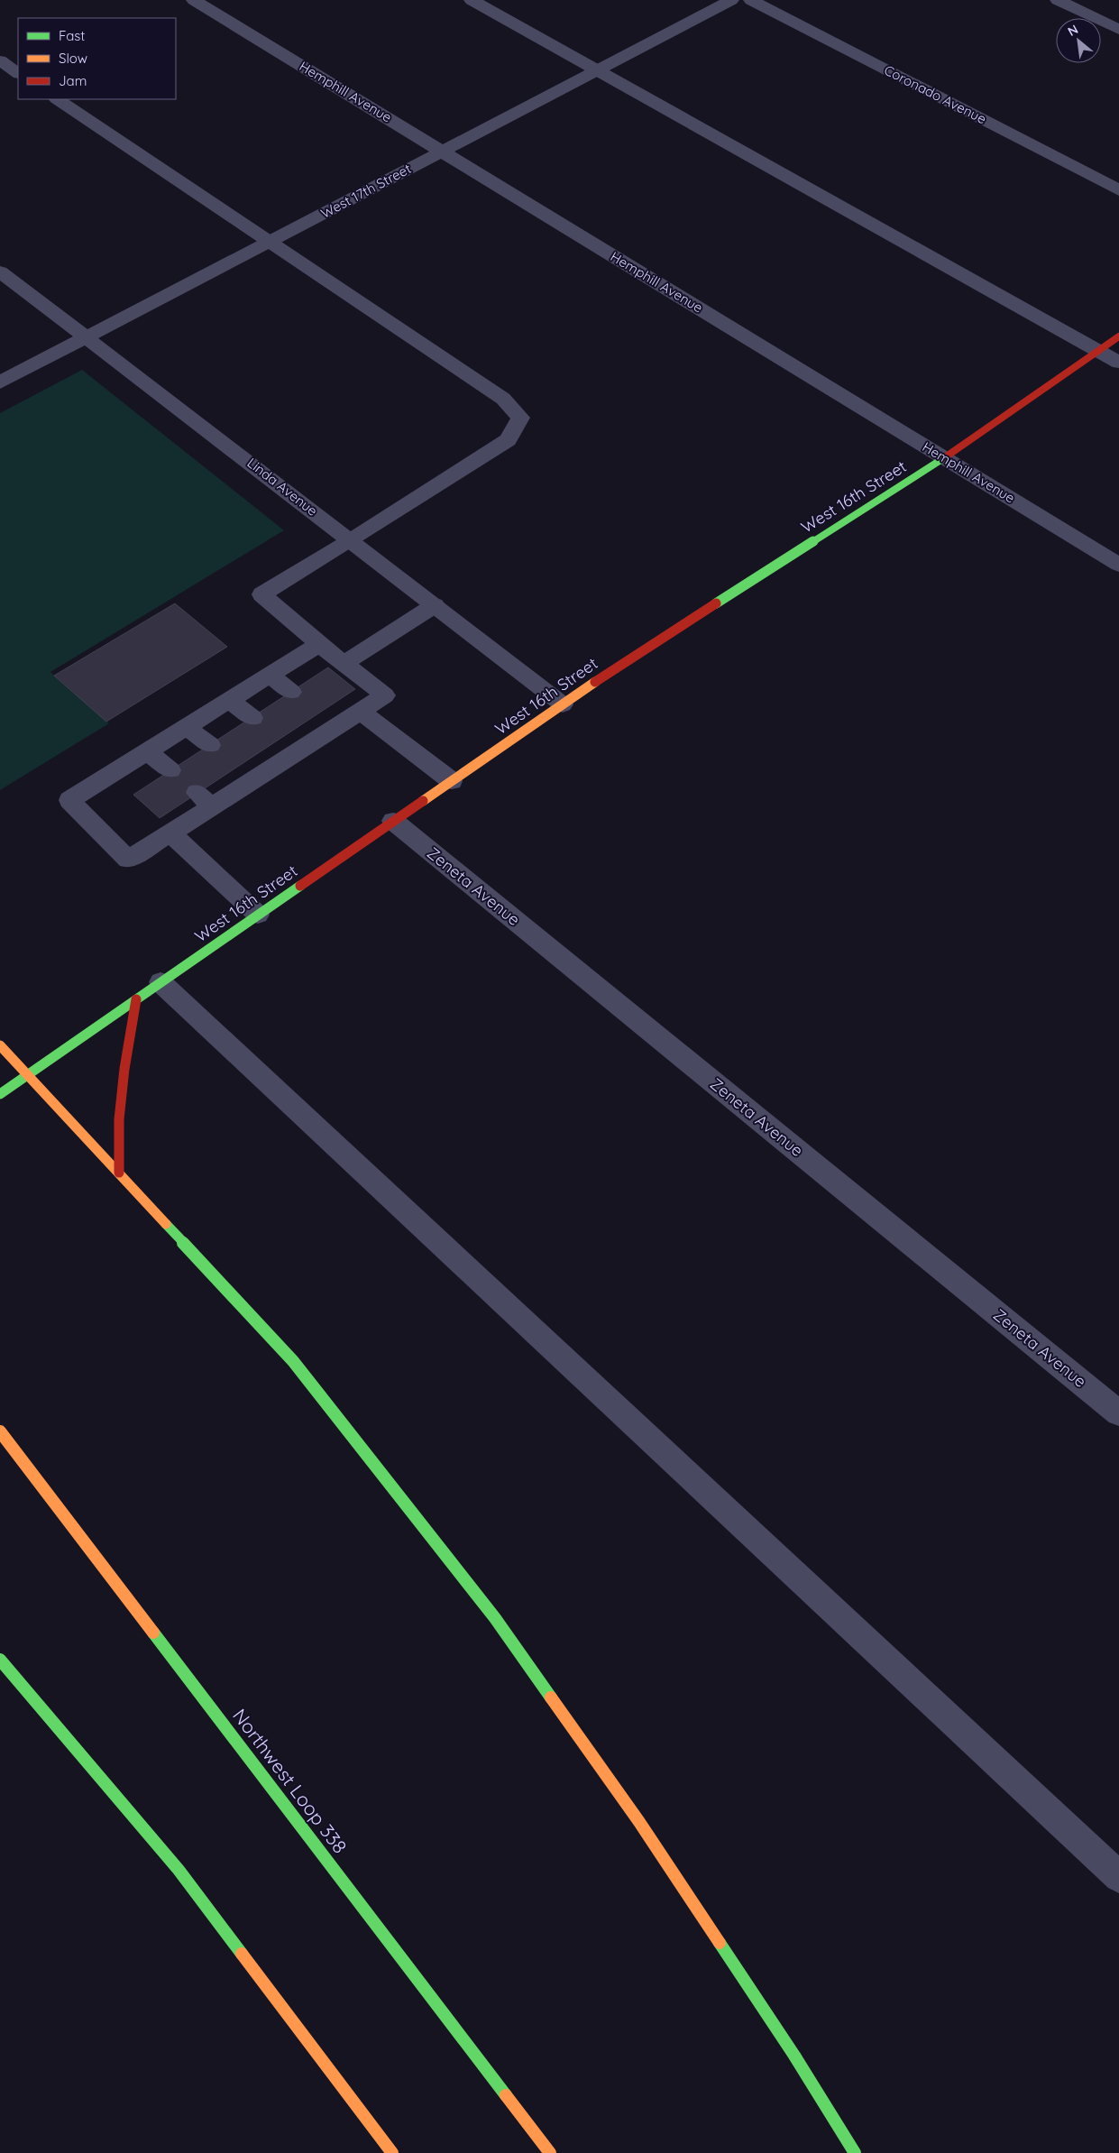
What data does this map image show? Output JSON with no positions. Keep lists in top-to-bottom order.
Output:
{
  "streets": {
    "main road": ["West 16th Street", "Northwest Loop 338"],
    "street": [
      "Hemphill Avenue",
      "Coronado Avenue",
      "West 17th Street",
      "Linda Avenue",
      "Zeneta Avenue"
    ]
  },
  "crossings": [
    ["Hemphill Avenue", "West 17th Street"],
    ["Hemphill Avenue", "West 16th Street"],
    ["West 17th Street", "Linda Avenue"],
    ["Linda Avenue", "West 16th Street"],
    ["West 16th Street", "Zeneta Avenue"]
  ],
  "legend": ["Fast", "Slow", "Jam"],
  "north": "top left"
}
